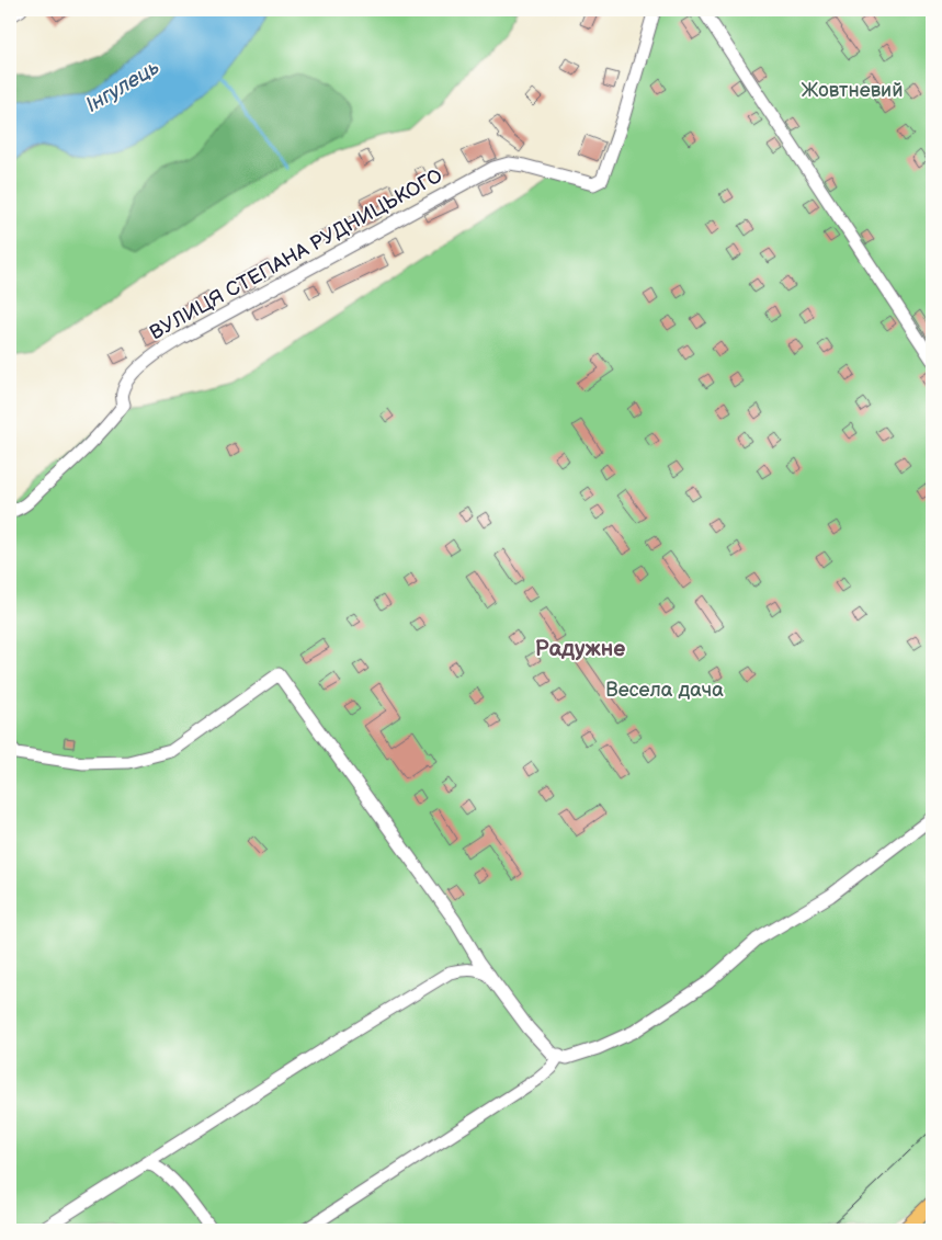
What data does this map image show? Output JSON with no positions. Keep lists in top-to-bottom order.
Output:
{
  "streets": {
    "street": ["ВУЛИЦЯ СТЕПАНА РУДНИЦЬКОГО"]
  },
  "districts": ["Радужне"],
  "water": ["Інгулець"],
  "parks": ["Жовтневий", "Весела дача"]
}
